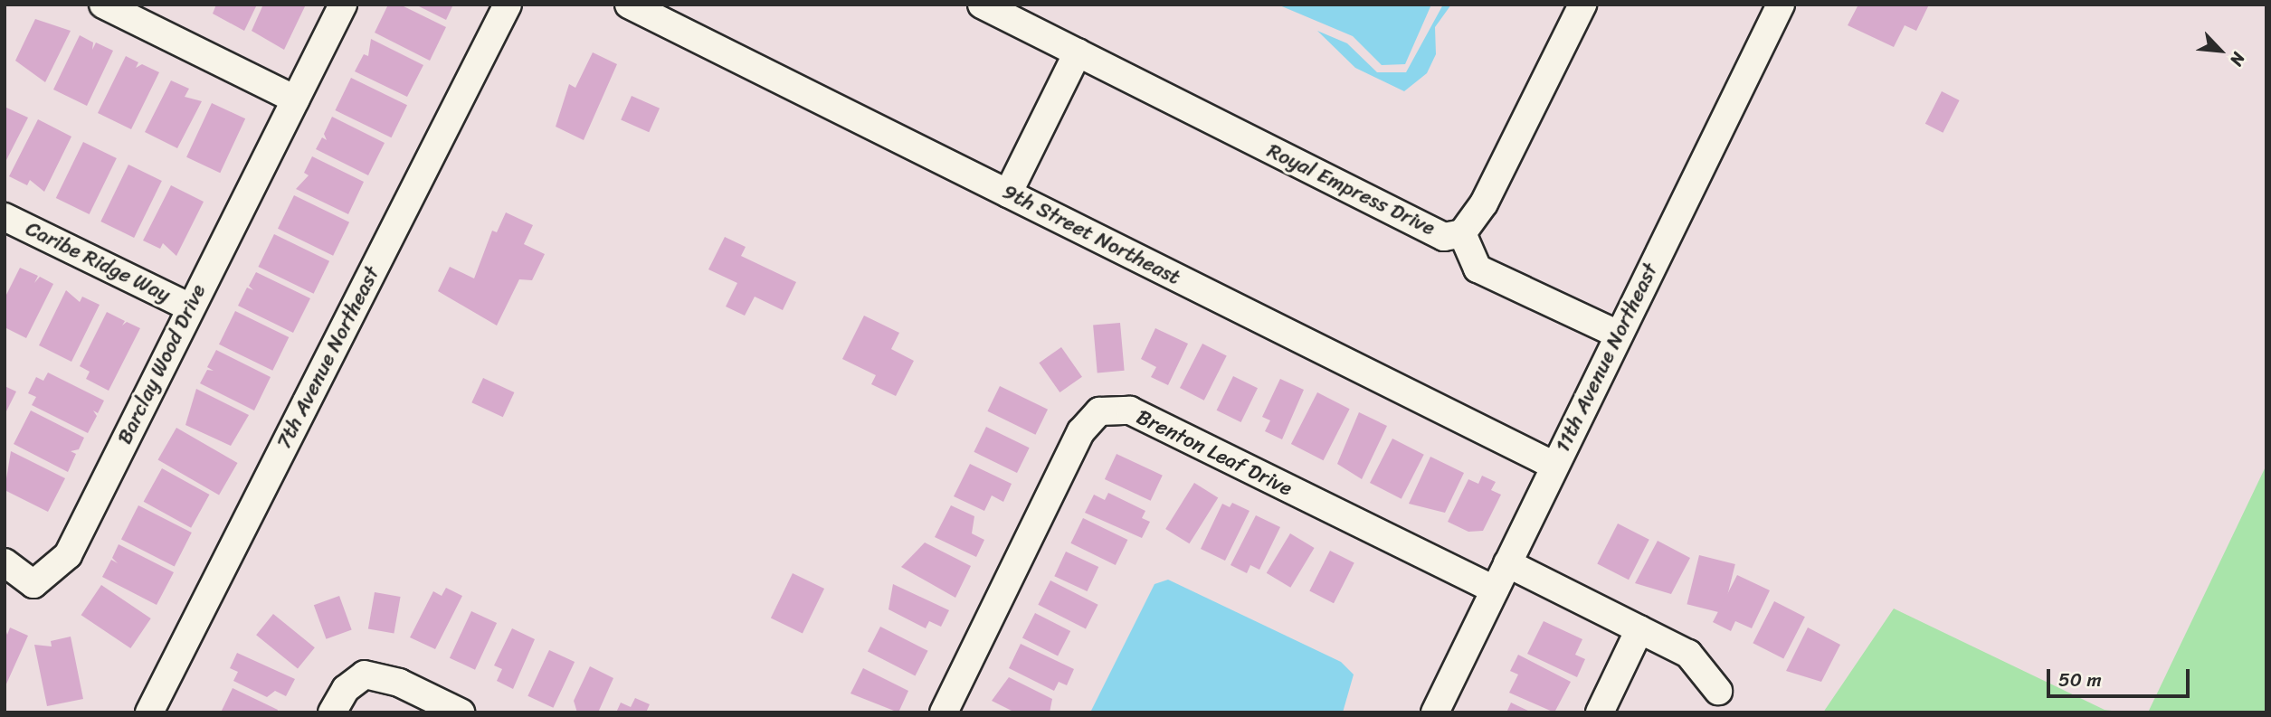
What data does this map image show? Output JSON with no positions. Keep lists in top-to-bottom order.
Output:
{
  "streets": {
    "street": [
      "Royal Empress Drive",
      "9th Street Northeast",
      "Caribe Ridge Way",
      "7th Avenue Northeast",
      "11th Avenue Northeast",
      "Barclay Wood Drive",
      "Brenton Leaf Drive"
    ]
  },
  "crossings": [
    ["9th Street Northeast", "11th Avenue Northeast"],
    ["Caribe Ridge Way", "Barclay Wood Drive"],
    ["11th Avenue Northeast", "Brenton Leaf Drive"]
  ],
  "scale_bar": "50 m",
  "north": "bottom right"
}
